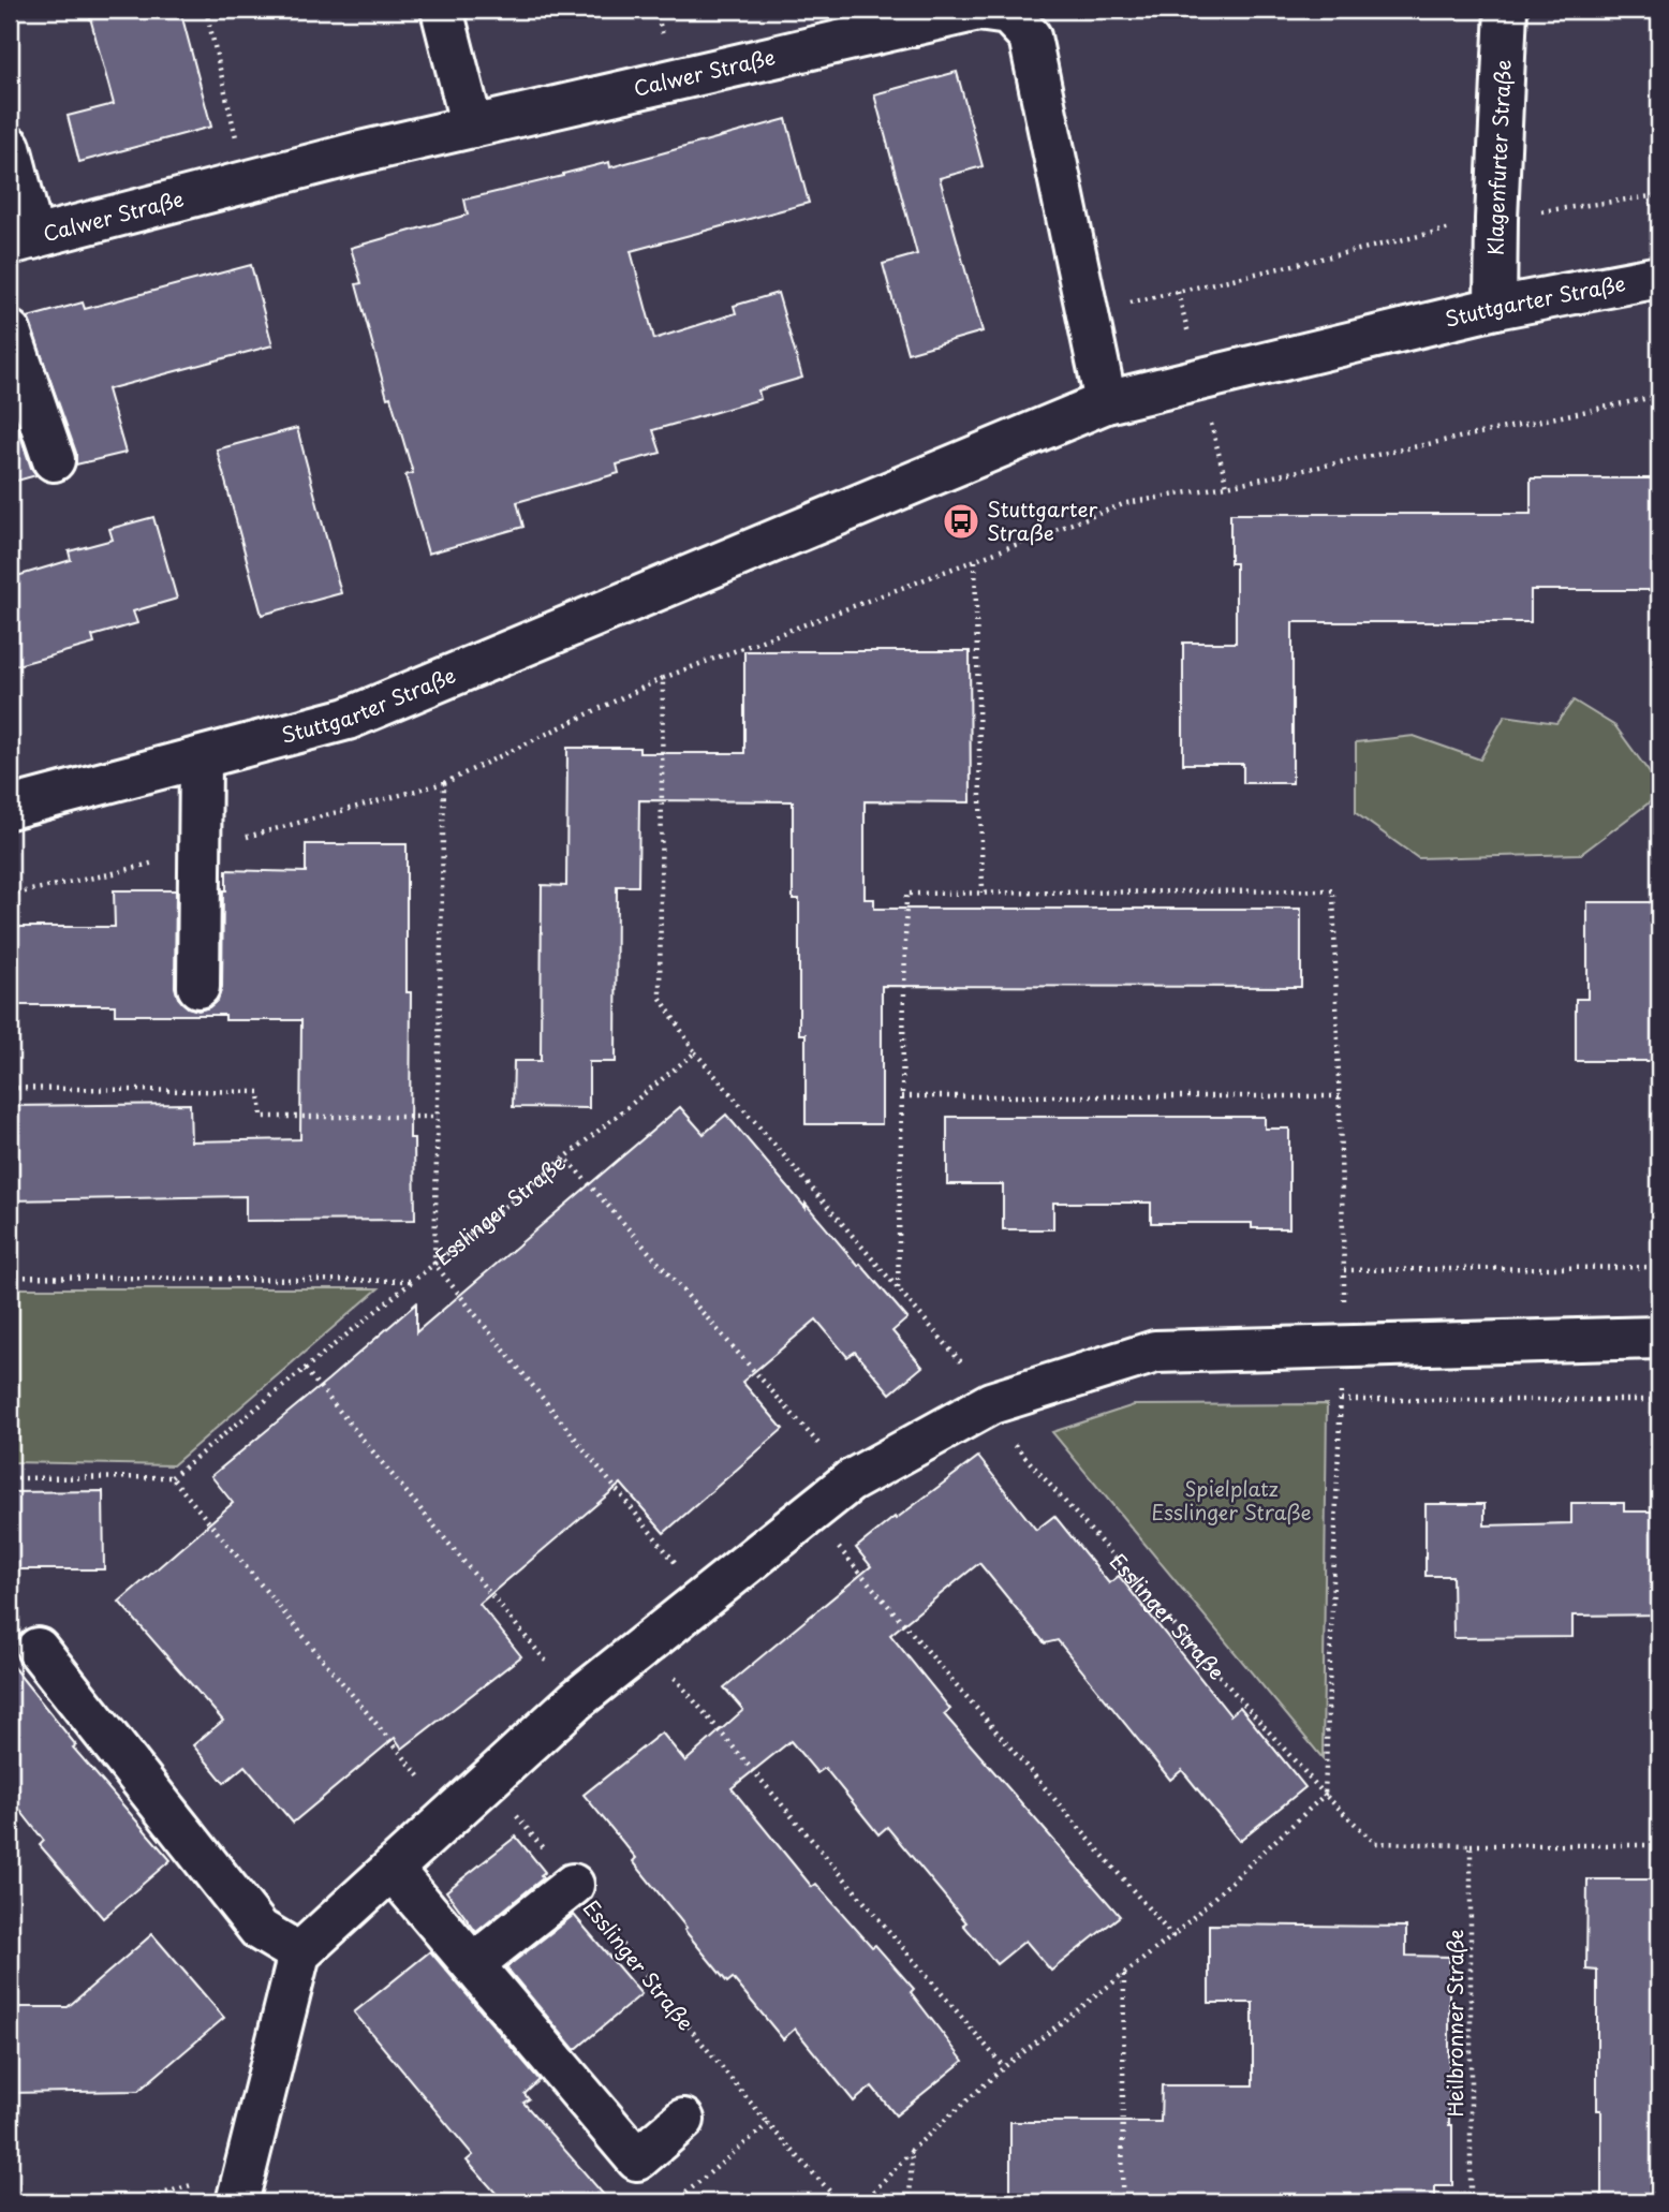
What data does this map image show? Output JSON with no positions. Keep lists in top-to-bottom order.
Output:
{
  "streets": {
    "street": ["Calwer Straße", "Klagenfurter Straße", "Stuttgarter Straße"],
    "path": ["Esslinger Straße", "Heilbronner Straße"]
  },
  "crossings": [
    ["Calwer Straße", "Stuttgarter Straße"],
    ["Klagenfurter Straße", "Stuttgarter Straße"]
  ],
  "parks": ["Spielplatz Esslinger Straße"],
  "places": {
    "bus stop": ["Stuttgarter Straße"]
  }
}
